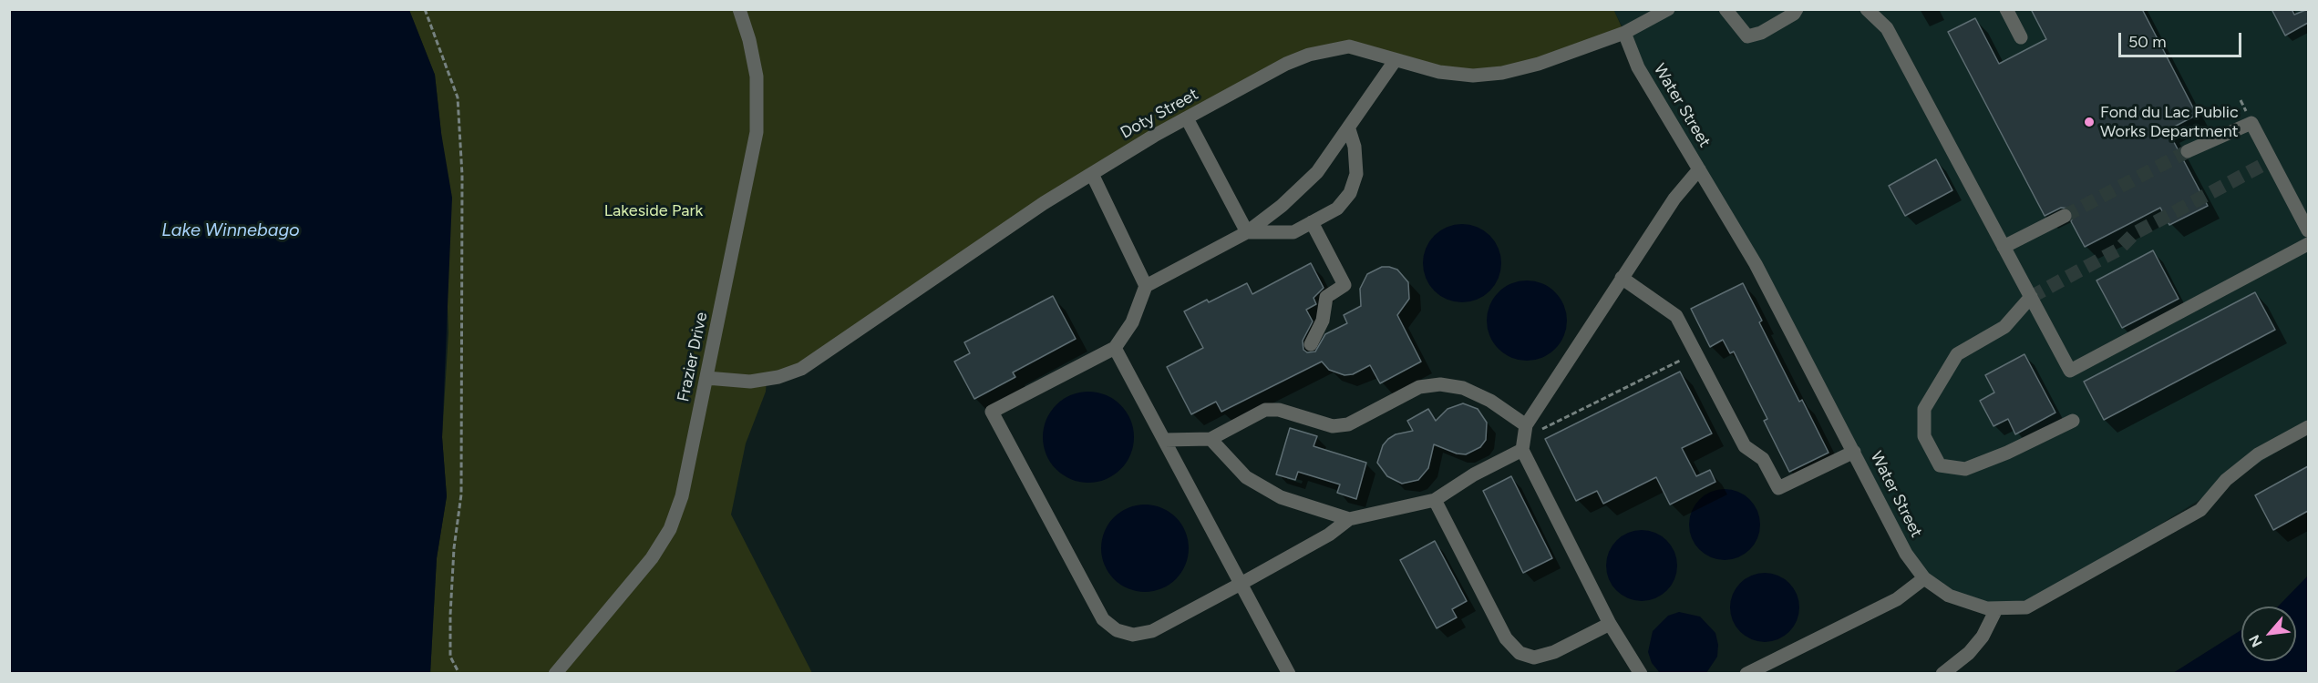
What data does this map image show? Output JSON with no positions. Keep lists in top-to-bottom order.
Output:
{
  "streets": {
    "street": ["Water Street", "Doty Street", "Frazier Drive"]
  },
  "crossings": [
    ["Water Street", "Doty Street"],
    ["Doty Street", "Frazier Drive"]
  ],
  "water": ["Lake Winnebago"],
  "parks": ["Lakeside Park"],
  "places": ["Fond du Lac Public Works Department"],
  "scale_bar": "50 m",
  "north": "bottom left"
}
